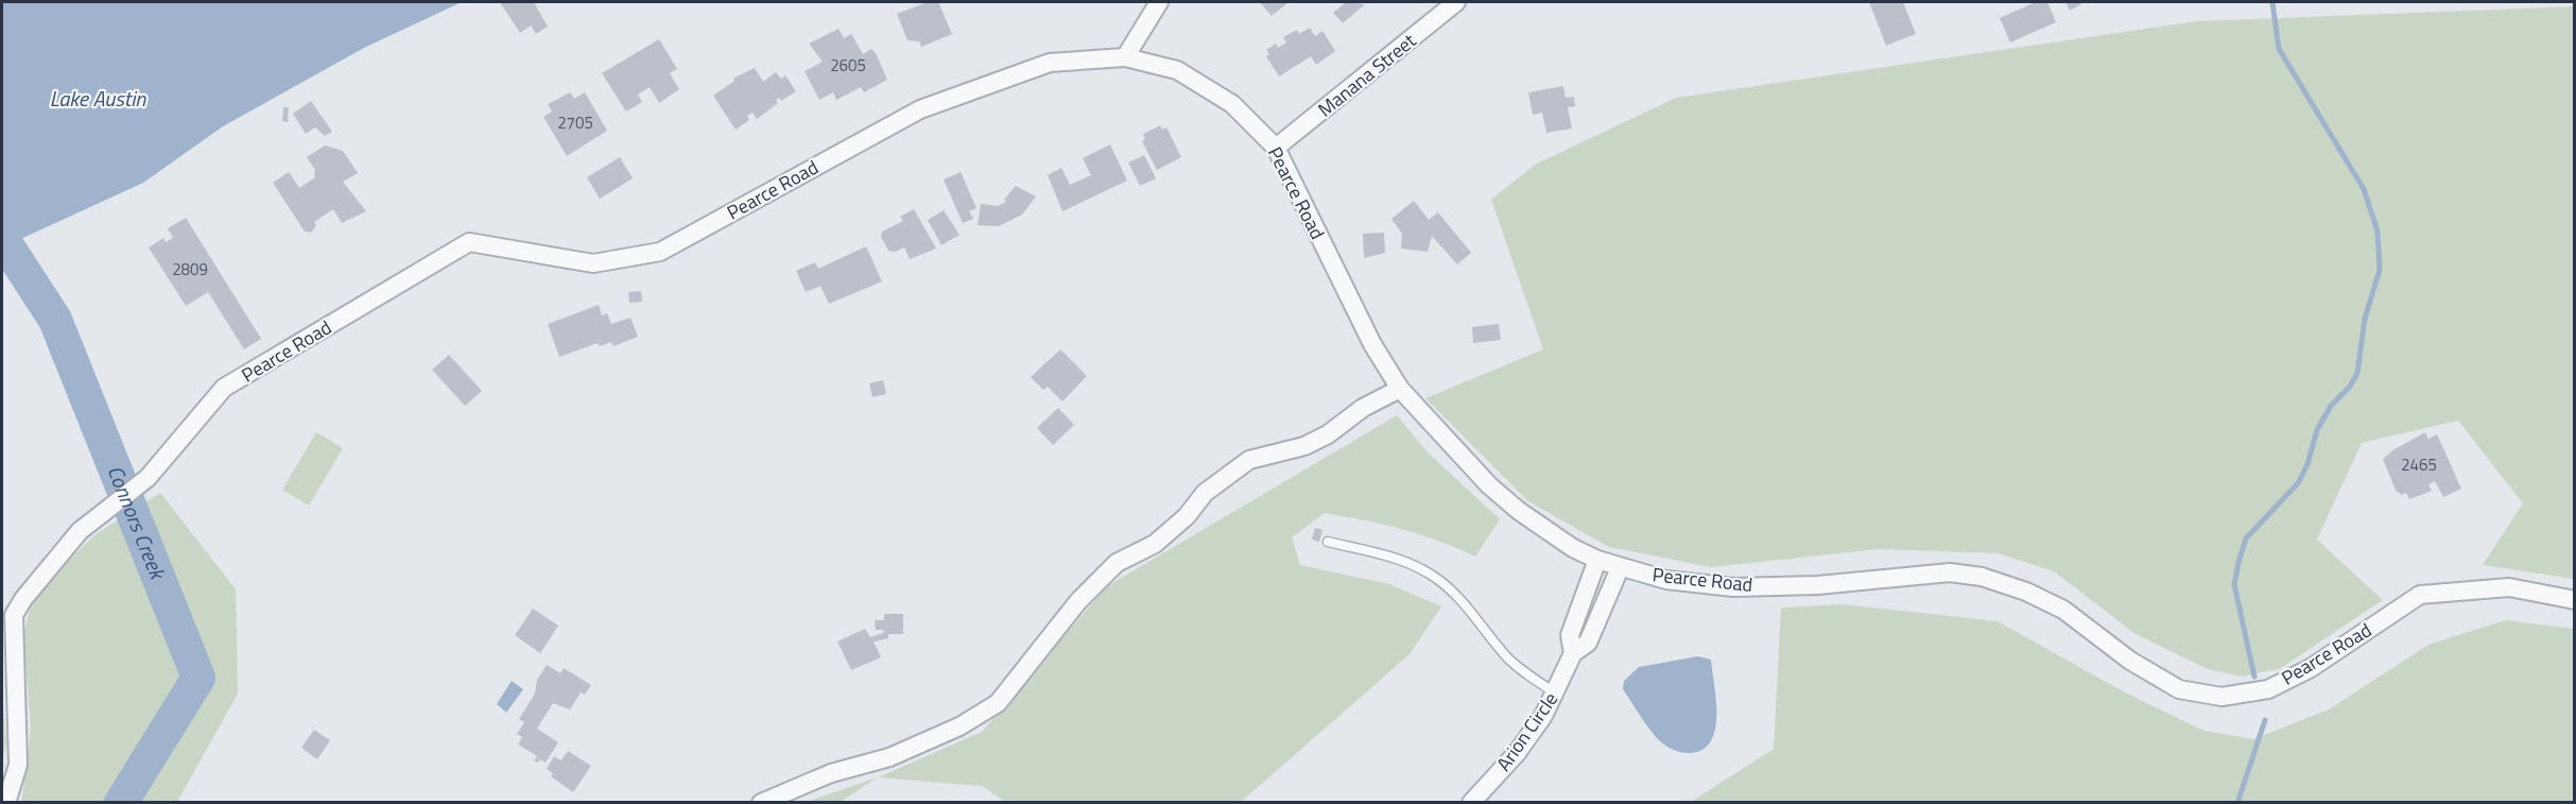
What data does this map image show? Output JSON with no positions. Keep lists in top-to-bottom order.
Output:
{
  "streets": {
    "street": ["Manana Street", "Pearce Road", "Arion Circle"]
  },
  "crossings": [
    ["Manana Street", "Pearce Road"],
    ["Pearce Road", "Arion Circle"]
  ],
  "water": ["Lake Austin", "Connors Creek"],
  "house_numbers": [
    "2605",
    "2705",
    "2809",
    "2465"
  ]
}
